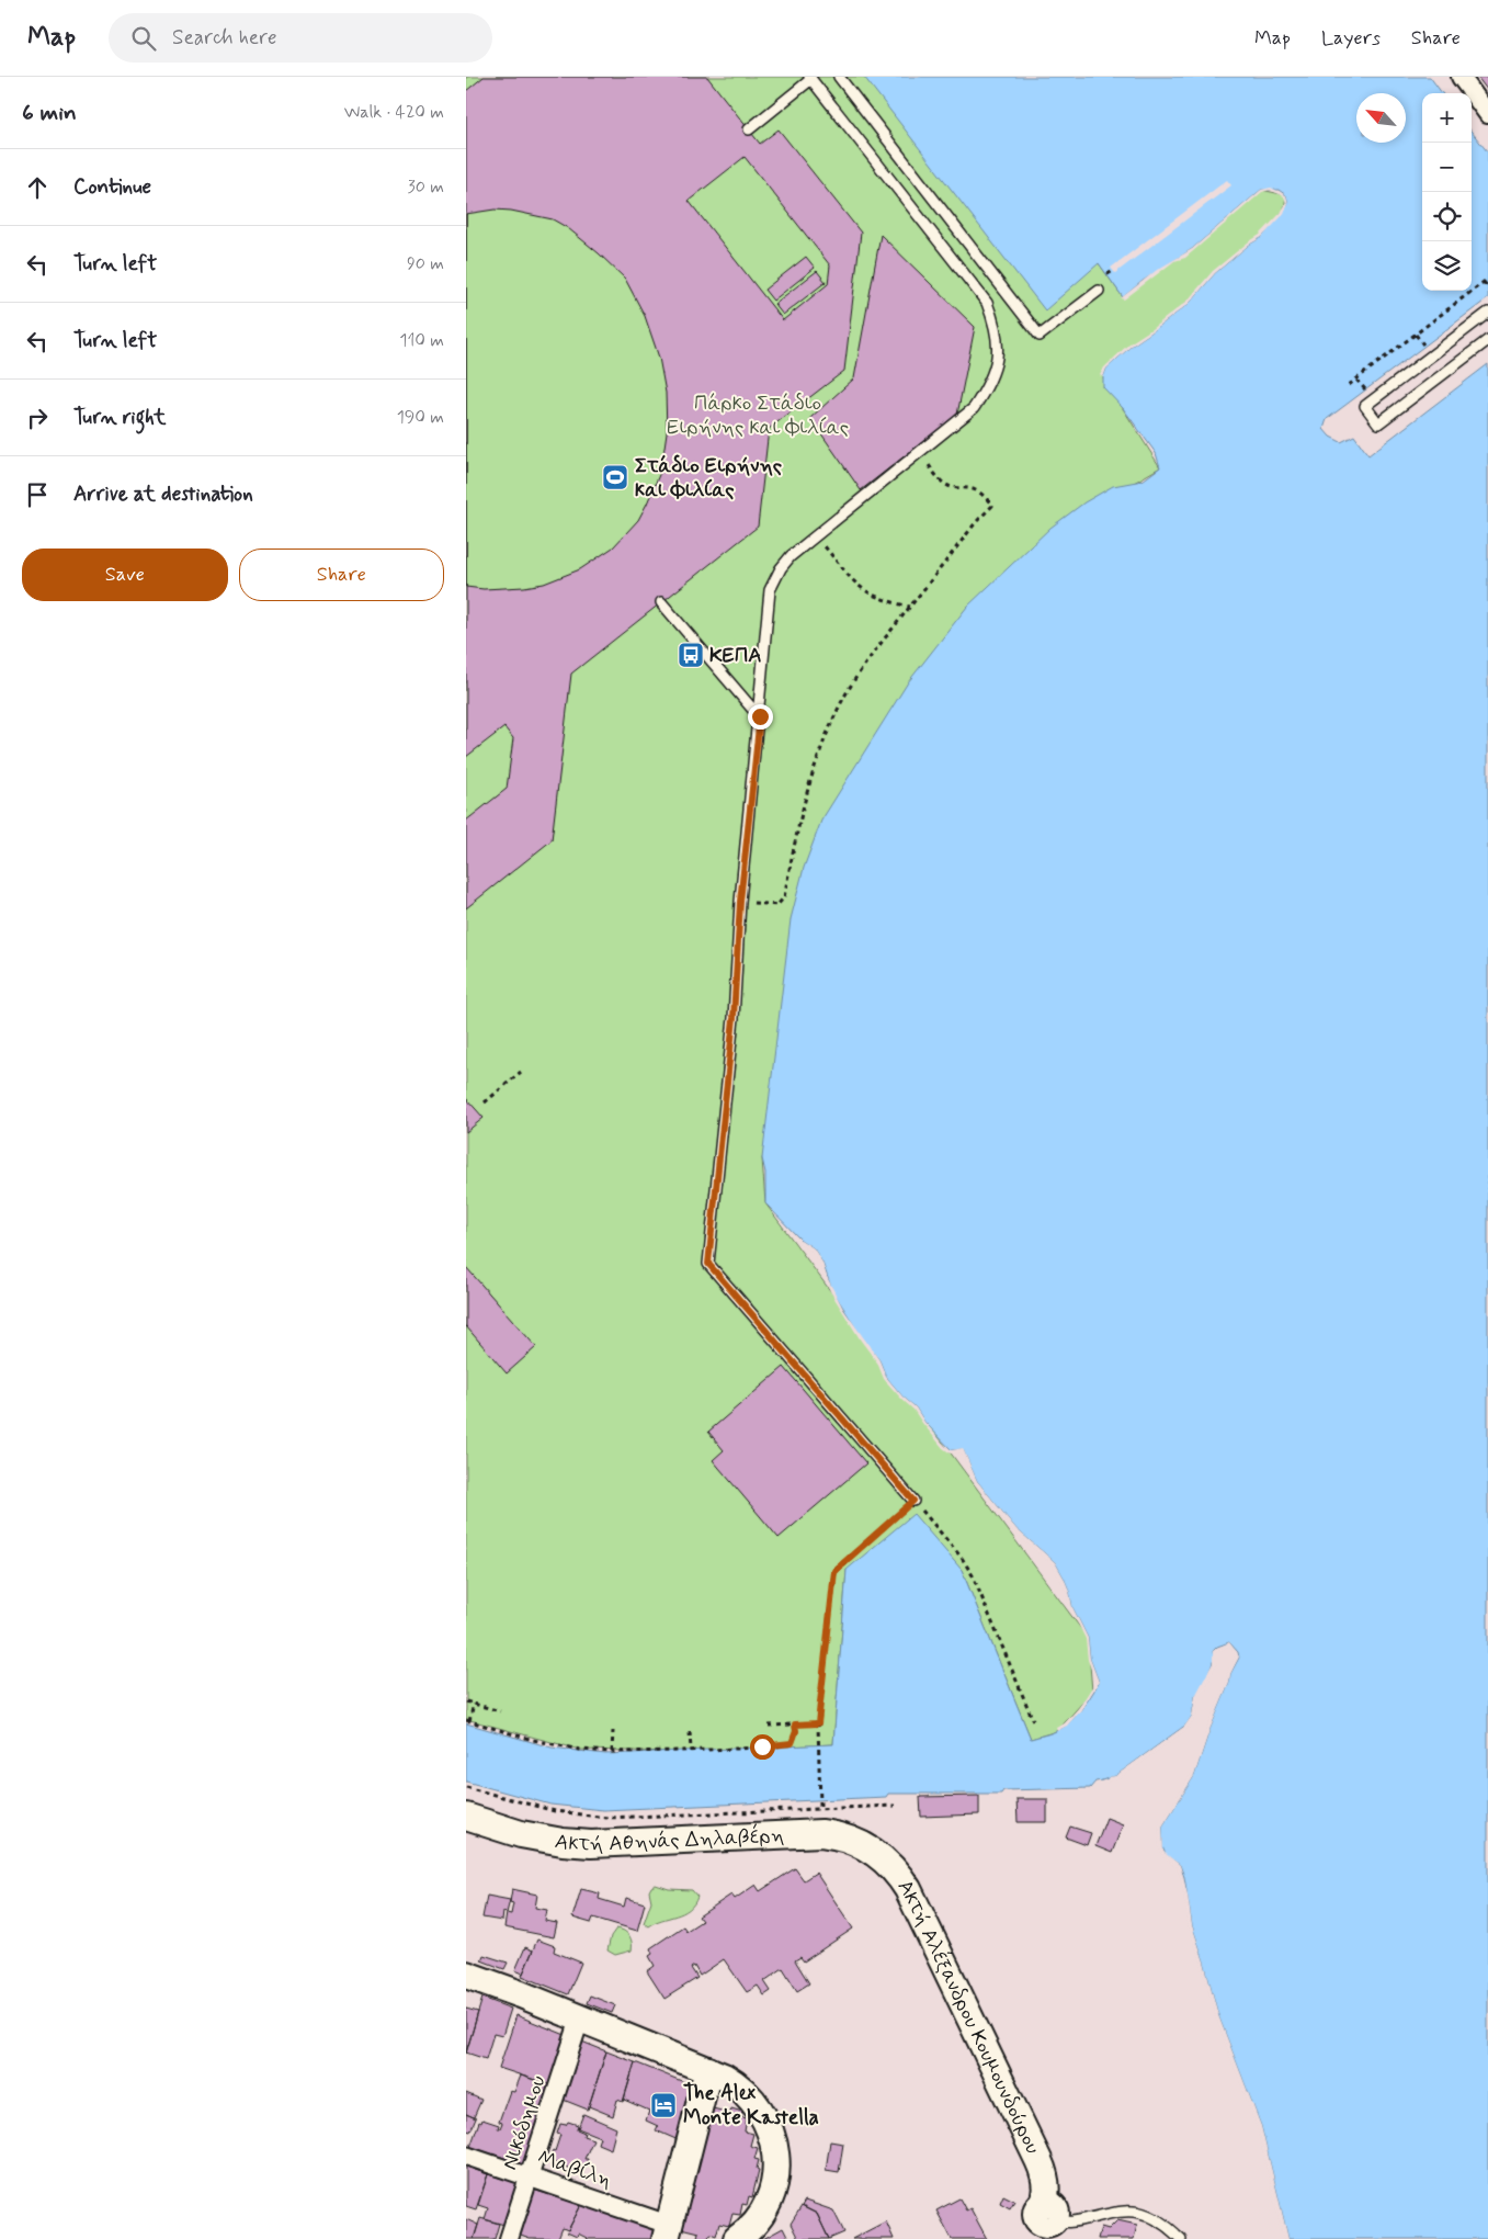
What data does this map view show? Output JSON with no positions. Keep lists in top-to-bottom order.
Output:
{
  "streets": {
    "street": [
      "Ακτή Αθηνάς Δηλαβέρη",
      "Ακτή Αλέξανδρου Κουμουνδούρου",
      "Νικόδημου",
      "Μαβίλη"
    ]
  },
  "crossings": [
    ["Ακτή Αθηνάς Δηλαβέρη", "Ακτή Αλέξανδρου Κουμουνδούρου"],
    ["Νικόδημου", "Μαβίλη"]
  ],
  "parks": ["Πάρκο Στάδιο Ειρήνης και Φιλίας"],
  "places": {
    "sports": ["Στάδιο Ειρήνης και Φιλίας"],
    "bus stop": ["ΚΕΠΑ"],
    "hotel": ["The Alex Monte Kastella"]
  },
  "north": "top left",
  "page": {
    "header": "Map",
    "search": "Search here",
    "nav": ["Map", "Layers", "Share"],
    "heading": ["6 min", "Walk · 420 m"],
    "map_buttons": ["+", "−"],
    "list": [
      ["Continue", "30 m"],
      ["Turn left", "90 m"],
      ["Turn left", "110 m"],
      ["Turn right", "190 m"],
      "Arrive at destination"
    ],
    "buttons": ["Save", "Share"]
  }
}
